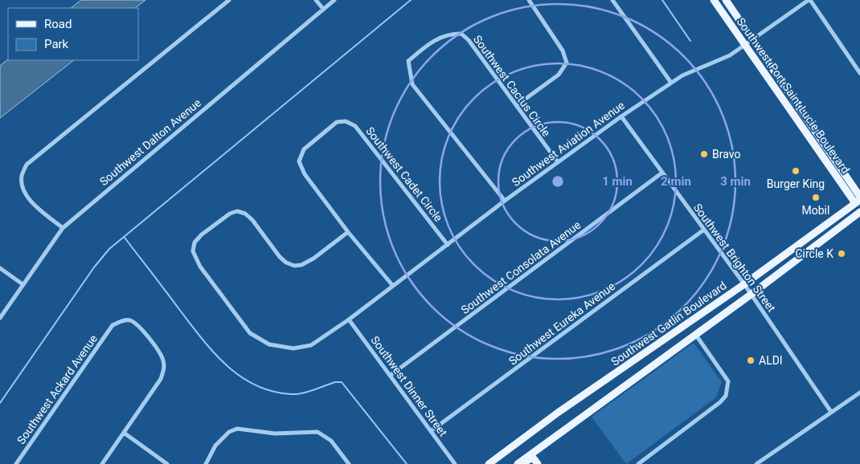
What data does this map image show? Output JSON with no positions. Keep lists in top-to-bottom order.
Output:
{
  "streets": {
    "main road": ["Southwest Port Saint Lucie Boulevard", "Southwest Gatlin Boulevard"],
    "street": [
      "Southwest Cactus Circle",
      "Southwest Dalton Avenue",
      "Southwest Aviation Avenue",
      "Southwest Cadet Circle",
      "Southwest Brighton Street",
      "Southwest Consolata Avenue",
      "Southwest Eureka Avenue",
      "Southwest Dinner Street",
      "Southwest Ackard Avenue"
    ]
  },
  "crossings": [
    ["Southwest Cactus Circle", "Southwest Aviation Avenue"],
    ["Southwest Port Saint Lucie Boulevard", "Southwest Aviation Avenue"],
    ["Southwest Port Saint Lucie Boulevard", "Southwest Gatlin Boulevard"],
    ["Southwest Aviation Avenue", "Southwest Cadet Circle"],
    ["Southwest Aviation Avenue", "Southwest Brighton Street"],
    ["Southwest Aviation Avenue", "Southwest Dinner Street"],
    ["Southwest Brighton Street", "Southwest Consolata Avenue"],
    ["Southwest Brighton Street", "Southwest Eureka Avenue"],
    ["Southwest Brighton Street", "Southwest Gatlin Boulevard"],
    ["Southwest Consolata Avenue", "Southwest Dinner Street"],
    ["Southwest Eureka Avenue", "Southwest Dinner Street"]
  ],
  "places": [
    "Bravo",
    "Burger King",
    "Mobil",
    "Circle K",
    "ALDI"
  ],
  "legend": ["Road", "Park"],
  "rings": ["1 min", "2 min", "3 min"]
}
